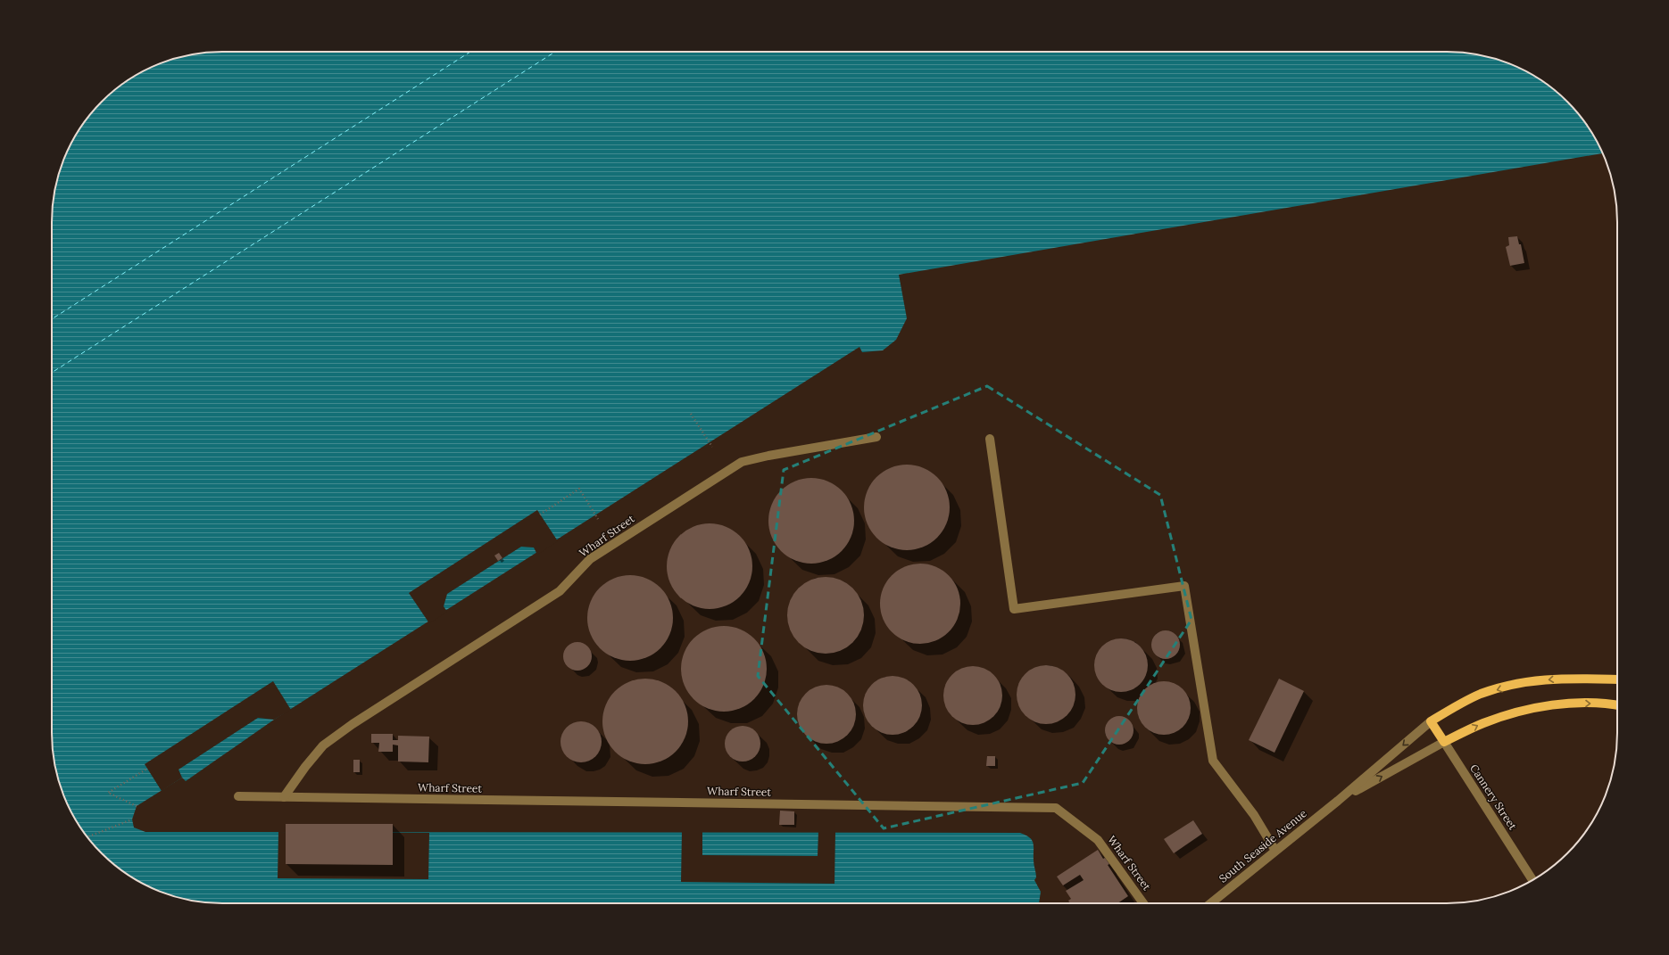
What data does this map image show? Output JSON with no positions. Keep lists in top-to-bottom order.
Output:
{
  "streets": {
    "main road": ["Cannery Street"],
    "street": ["Wharf Street", "South Seaside Avenue"]
  },
  "crossings": [
    ["Cannery Street", "South Seaside Avenue"]
  ]
}
